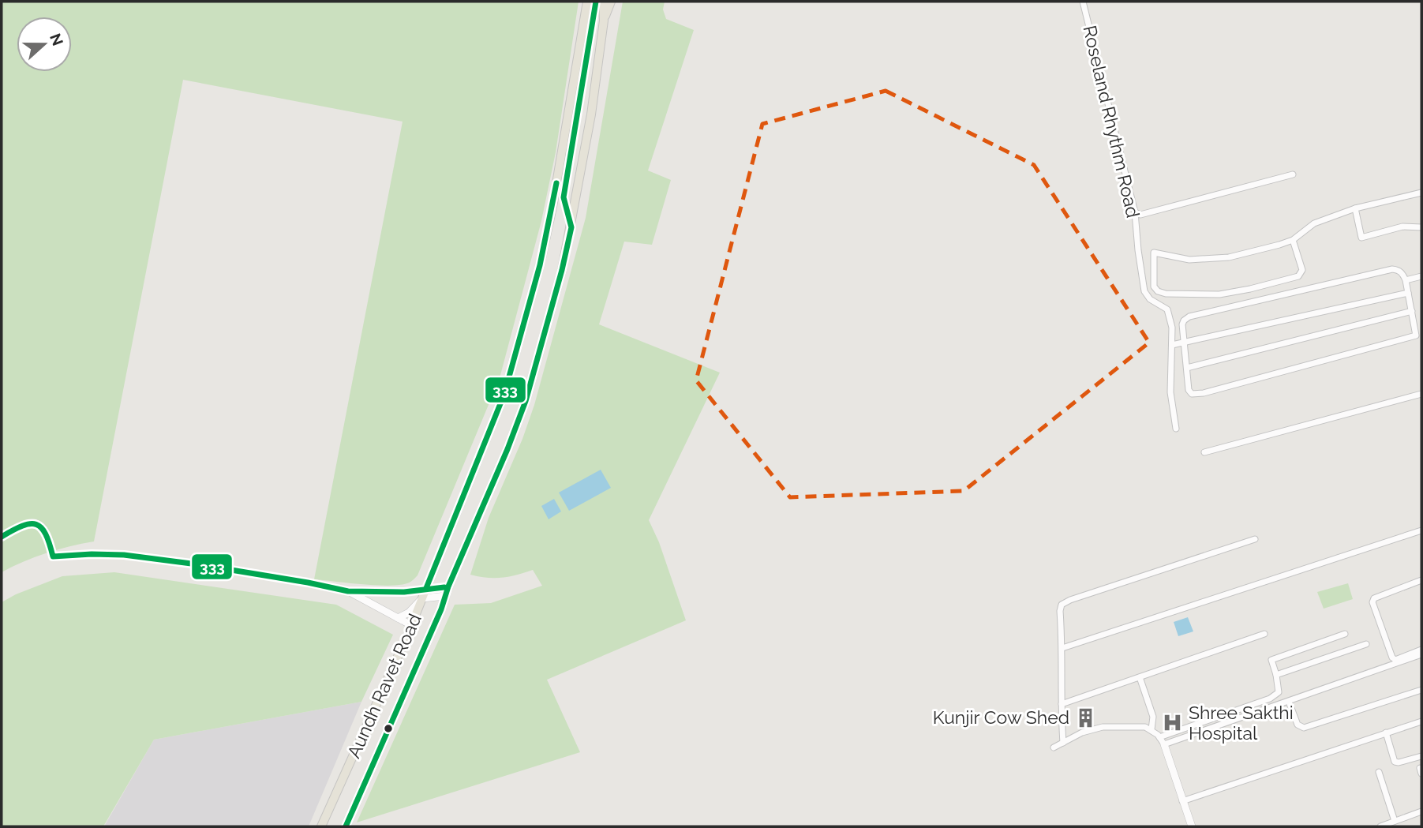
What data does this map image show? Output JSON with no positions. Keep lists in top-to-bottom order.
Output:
{
  "streets": {
    "main road": ["Aundh Ravet Road"],
    "street": ["Roseland Rhythm Road"]
  },
  "places": {
    "building": ["Kunjir Cow Shed"],
    "hospital": ["Shree Sakthi Hospital"]
  },
  "lines": ["transit line 333"],
  "north": "right"
}
